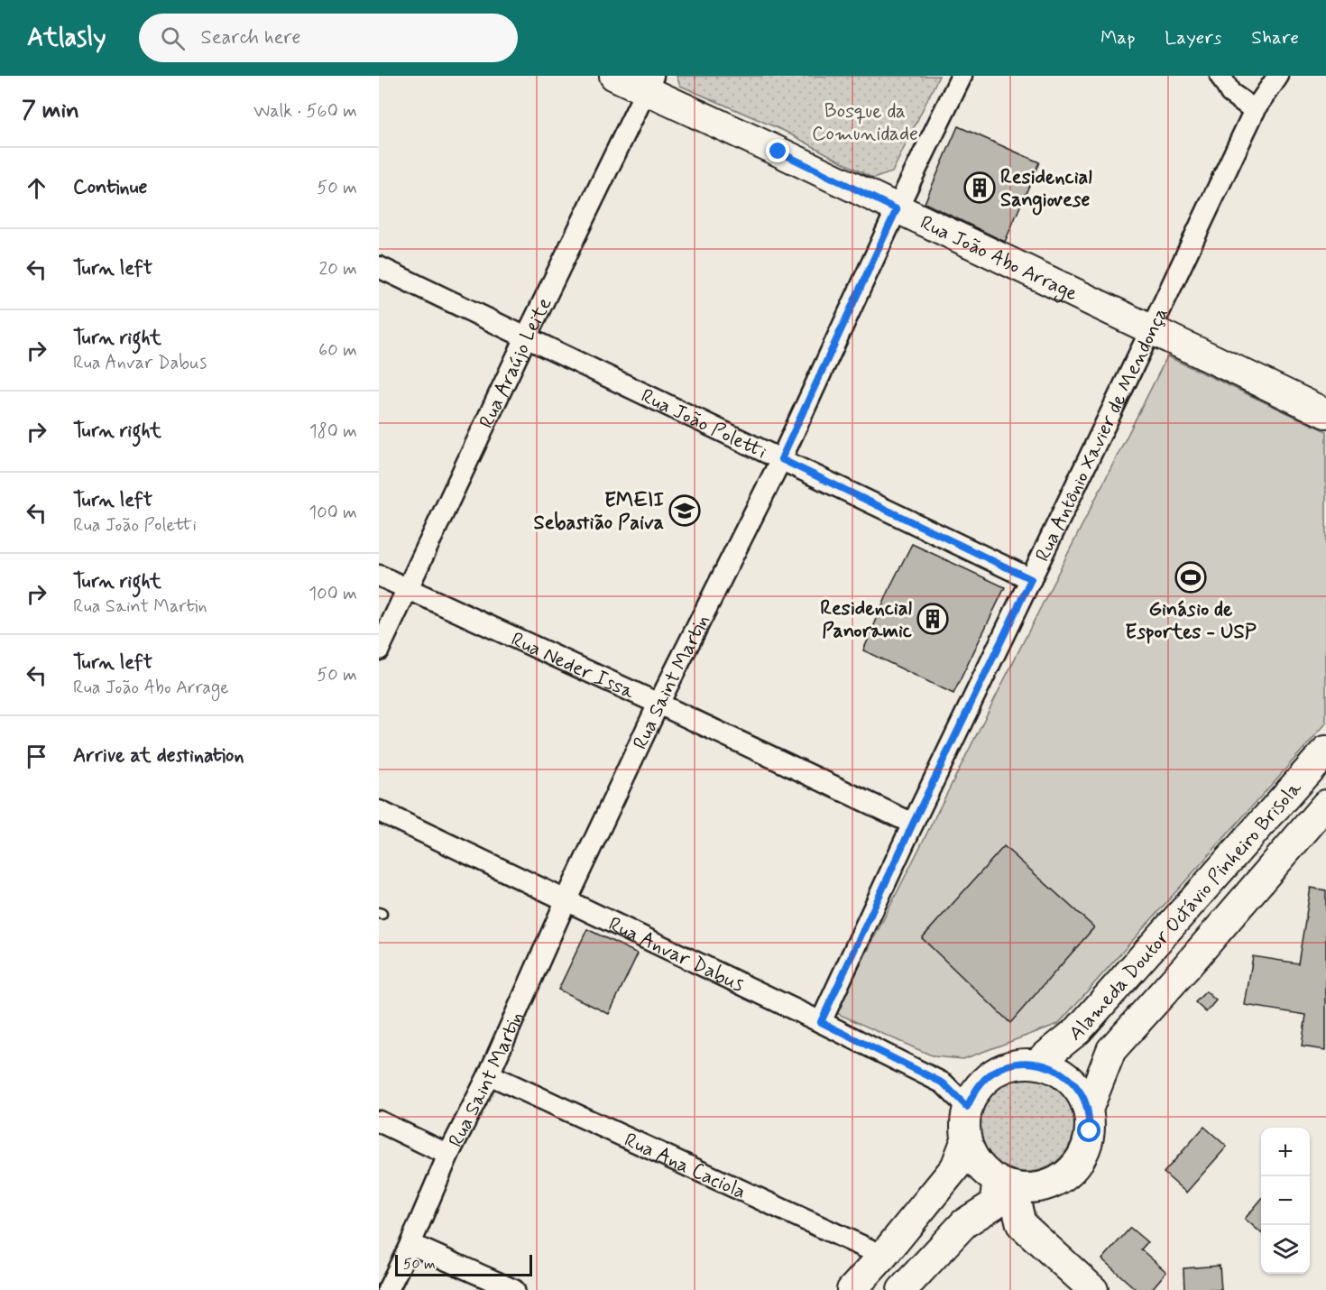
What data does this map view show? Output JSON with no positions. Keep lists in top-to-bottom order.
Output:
{
  "streets": {
    "street": [
      "Rua João Abo Arrage",
      "Rua Araújo Leite",
      "Rua João Poletti",
      "Rua Antônio Xavier de Mendonça",
      "Rua Neder Issa",
      "Rua Saint Martin",
      "Alameda Doutor Octávio Pinheiro Brisola",
      "Rua Anvar Dabus",
      "Rua Ana Caciola"
    ]
  },
  "crossings": [
    ["Rua João Abo Arrage", "Rua Araújo Leite"],
    ["Rua João Abo Arrage", "Rua Antônio Xavier de Mendonça"],
    ["Rua João Abo Arrage", "Rua Saint Martin"],
    ["Rua Araújo Leite", "Rua João Poletti"],
    ["Rua Araújo Leite", "Rua Neder Issa"],
    ["Rua João Poletti", "Rua Antônio Xavier de Mendonça"],
    ["Rua João Poletti", "Rua Saint Martin"],
    ["Rua Antônio Xavier de Mendonça", "Rua Neder Issa"],
    ["Rua Antônio Xavier de Mendonça", "Rua Anvar Dabus"],
    ["Rua Neder Issa", "Rua Saint Martin"],
    ["Rua Saint Martin", "Rua Anvar Dabus"],
    ["Rua Saint Martin", "Rua Ana Caciola"],
    ["Alameda Doutor Octávio Pinheiro Brisola", "Rua Anvar Dabus"],
    ["Alameda Doutor Octávio Pinheiro Brisola", "Rua Ana Caciola"]
  ],
  "parks": ["Bosque da Comunidade"],
  "places": {
    "building": ["Residencial Sangiovese", "Residencial Panoramic"],
    "school or university": ["EMEII Sebastião Paiva"],
    "sports": ["Ginásio de Esportes - USP"]
  },
  "scale_bar": "50 m",
  "page": {
    "header": "Atlasly",
    "search": "Search here",
    "nav": ["Map", "Layers", "Share"],
    "heading": ["7 min", "Walk · 560 m"],
    "list": [
      ["Continue", "50 m"],
      ["Turn left", "20 m"],
      ["Turn right", "Rua Anvar Dabus", "60 m"],
      ["Turn right", "180 m"],
      ["Turn left", "Rua João Poletti", "100 m"],
      ["Turn right", "Rua Saint Martin", "100 m"],
      ["Turn left", "Rua João Abo Arrage", "50 m"],
      "Arrive at destination"
    ],
    "map_buttons": ["+", "−"],
    "scale": "50 m"
  }
}
